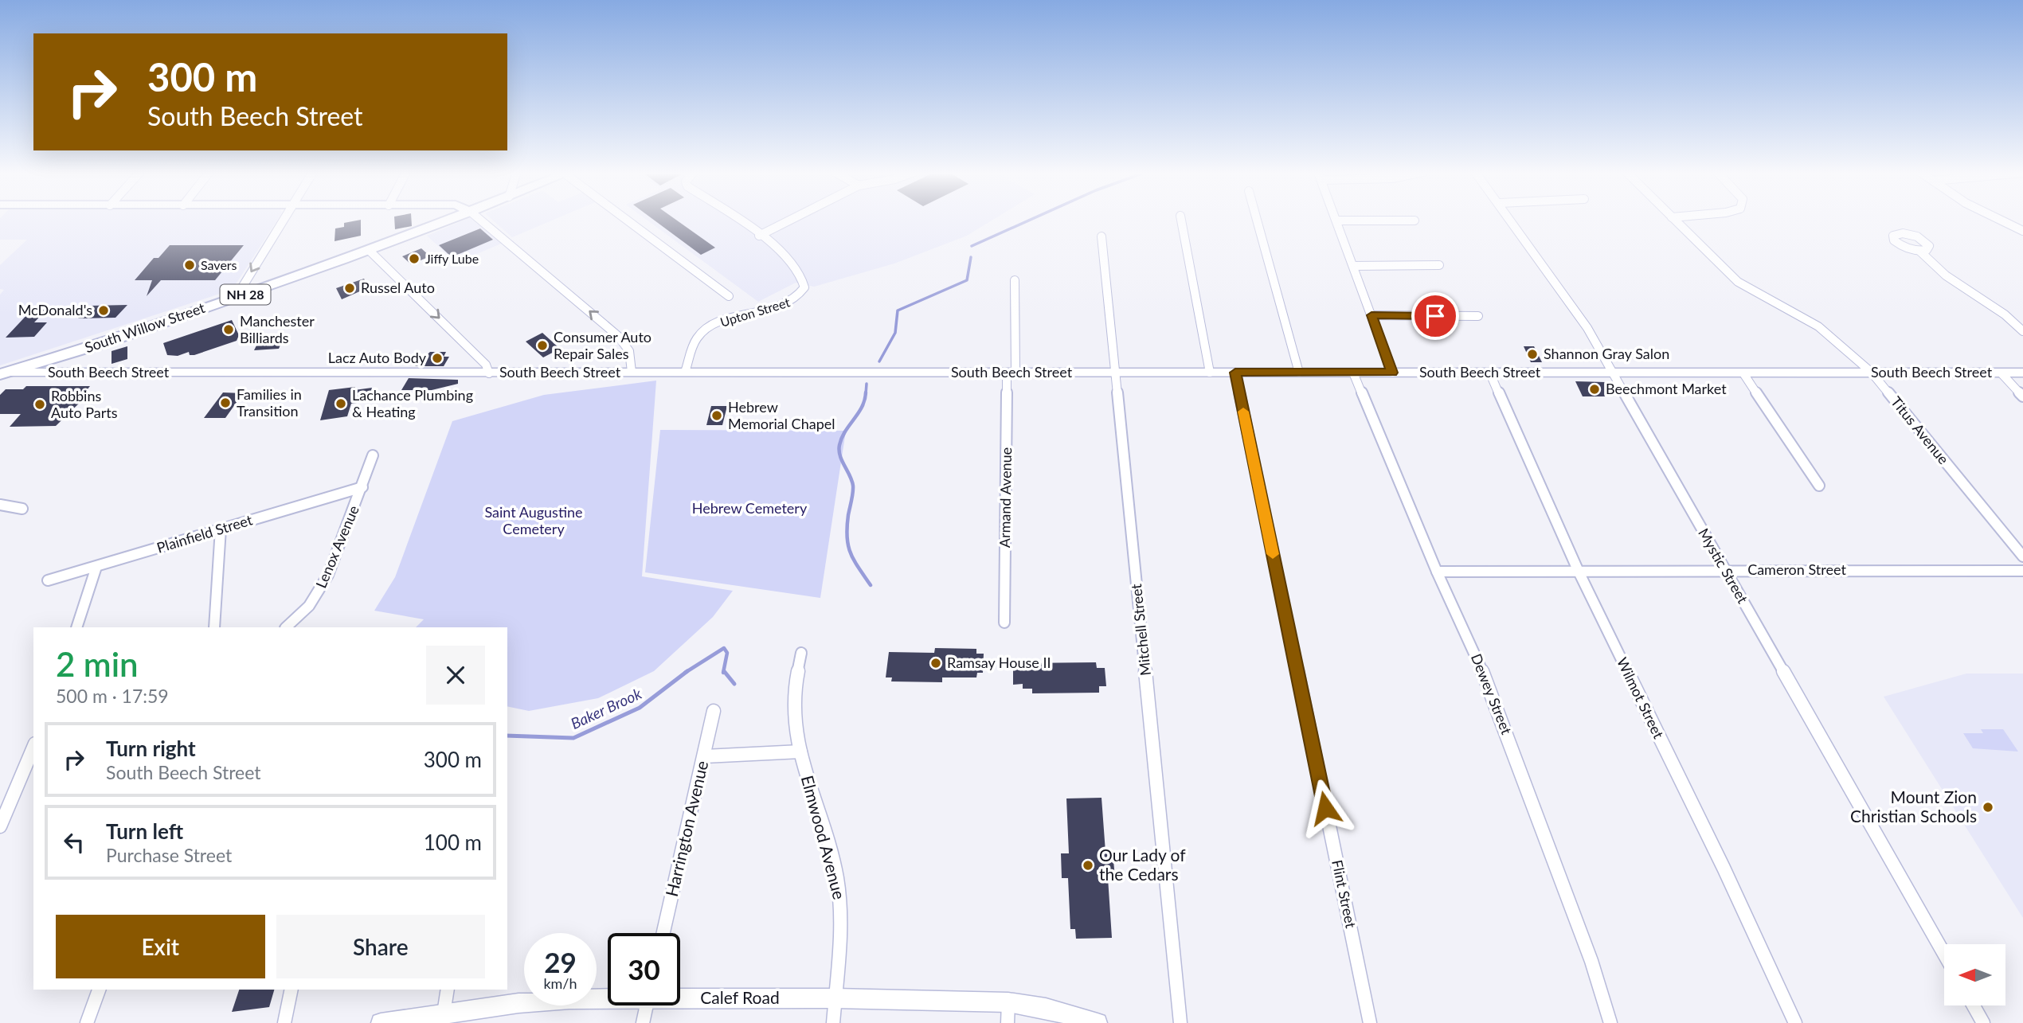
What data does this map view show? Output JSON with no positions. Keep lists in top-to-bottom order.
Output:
{
  "streets": {
    "main road": ["NH 28", "South Willow Street"],
    "street": [
      "Upton Street",
      "South Beech Street",
      "Titus Avenue",
      "Armand Avenue",
      "Plainfield Street",
      "Lenox Avenue",
      "Mystic Street",
      "Cameron Street",
      "Mitchell Street",
      "Dewey Street",
      "Wilmot Street",
      "Harrington Avenue",
      "Elmwood Avenue",
      "Flint Street",
      "Calef Road"
    ]
  },
  "crossings": [
    ["Upton Street", "South Beech Street"],
    ["South Willow Street", "South Beech Street"],
    ["South Beech Street", "Titus Avenue"],
    ["South Beech Street", "Armand Avenue"],
    ["South Beech Street", "Mystic Street"],
    ["South Beech Street", "Mitchell Street"],
    ["South Beech Street", "Dewey Street"],
    ["South Beech Street", "Wilmot Street"],
    ["South Beech Street", "Flint Street"],
    ["Plainfield Street", "Lenox Avenue"],
    ["Mystic Street", "Cameron Street"],
    ["Cameron Street", "Dewey Street"],
    ["Cameron Street", "Wilmot Street"],
    ["Elmwood Avenue", "Calef Road"]
  ],
  "water": ["Baker Brook"],
  "parks": ["Hebrew Cemetery", "Saint Augustine Cemetery"],
  "places": [
    "Jiffy Lube",
    "Savers",
    "Russel Auto",
    "McDonald's",
    "Manchester Billiards",
    "Consumer Auto Repair Sales",
    "Shannon Gray Salon",
    "Lacz Auto Body",
    "Beechmont Market",
    "Families in Transition",
    "Lachance Plumbing & Heating",
    "Robbins Auto Parts",
    "Hebrew Memorial Chapel",
    "Ramsay House II",
    "Mount Zion Christian Schools",
    "Our Lady of the Cedars"
  ],
  "north": "left",
  "page": {
    "turn": ["300 m", "South Beech Street"],
    "heading": ["2 min", "500 m · 17:59"],
    "list": [
      {
        "name": "Turn right",
        "note": "South Beech Street",
        "value": "300 m"
      },
      {
        "name": "Turn left",
        "note": "Purchase Street",
        "value": "100 m"
      }
    ],
    "buttons": ["Exit", "Share"],
    "speed": "29 km/h",
    "limit": "30"
  }
}
